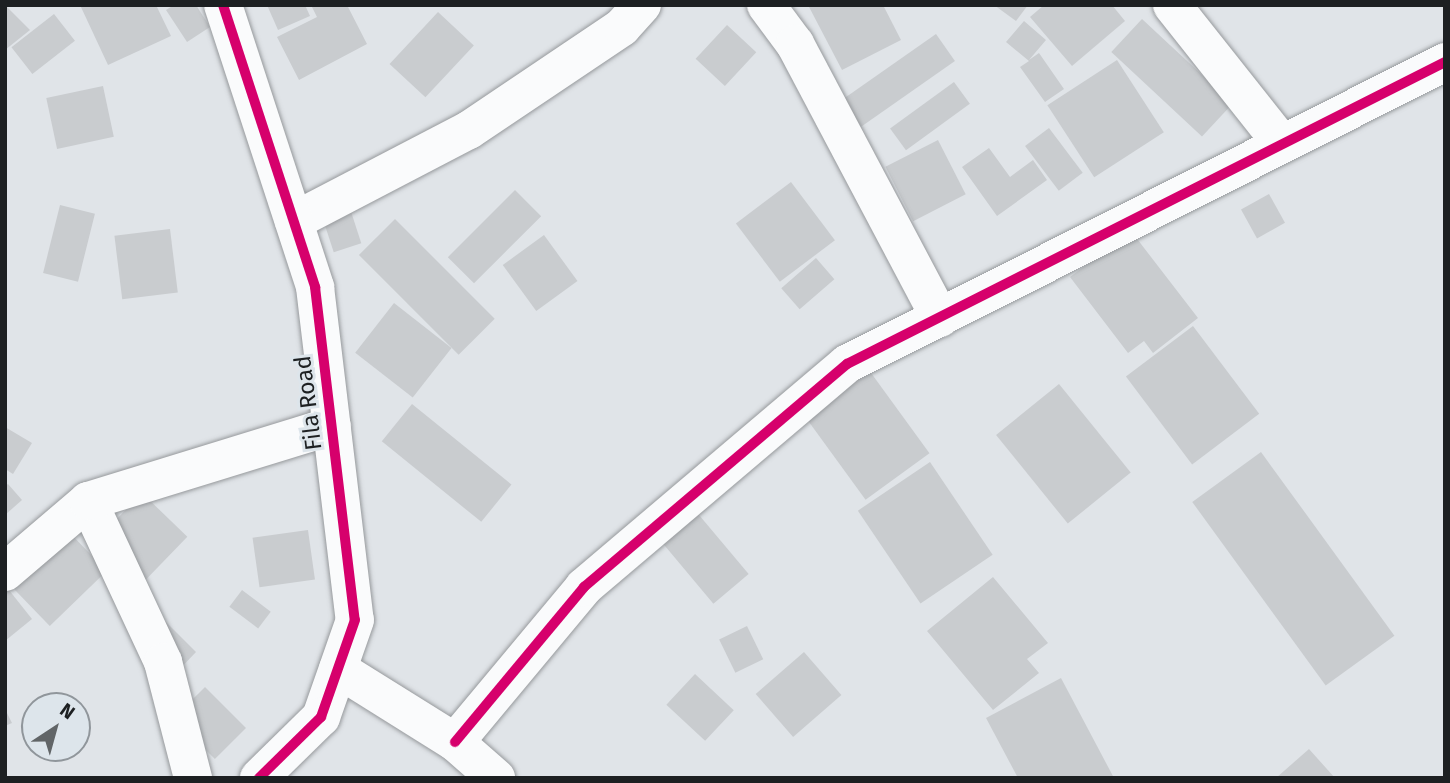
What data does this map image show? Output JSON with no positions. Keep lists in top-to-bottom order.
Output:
{
  "streets": {
    "street": ["Fila Road"]
  },
  "north": "top right"
}
